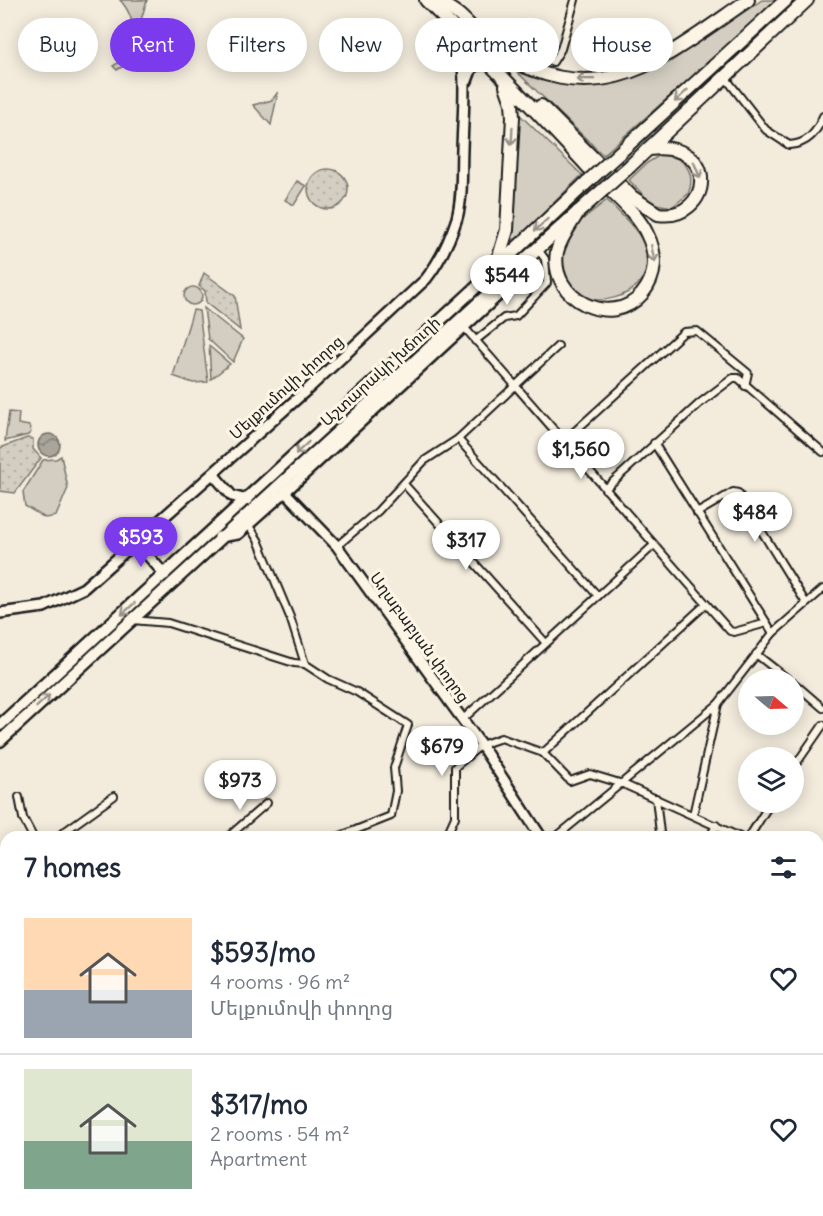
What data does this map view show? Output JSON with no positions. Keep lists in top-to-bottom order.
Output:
{
  "streets": {
    "highway": ["Աշտարակի խճուղի"],
    "street": ["Մելքումովի փողոց", "Աղաբաբյան փողոց"]
  },
  "north": "right",
  "page": {
    "chip": [
      "Buy",
      "Rent",
      "Filters",
      "New",
      "Apartment",
      "House"
    ],
    "price": [
      "$544",
      "$1,560",
      "$484",
      "$593",
      "$317",
      "$679",
      "$973"
    ],
    "heading": "7 homes",
    "list": [
      {
        "name": "$593/mo",
        "note": "4 rooms · 96 m² · Մելքումովի փողոց"
      },
      {
        "name": "$317/mo",
        "note": "2 rooms · 54 m² · Apartment"
      }
    ]
  }
}
